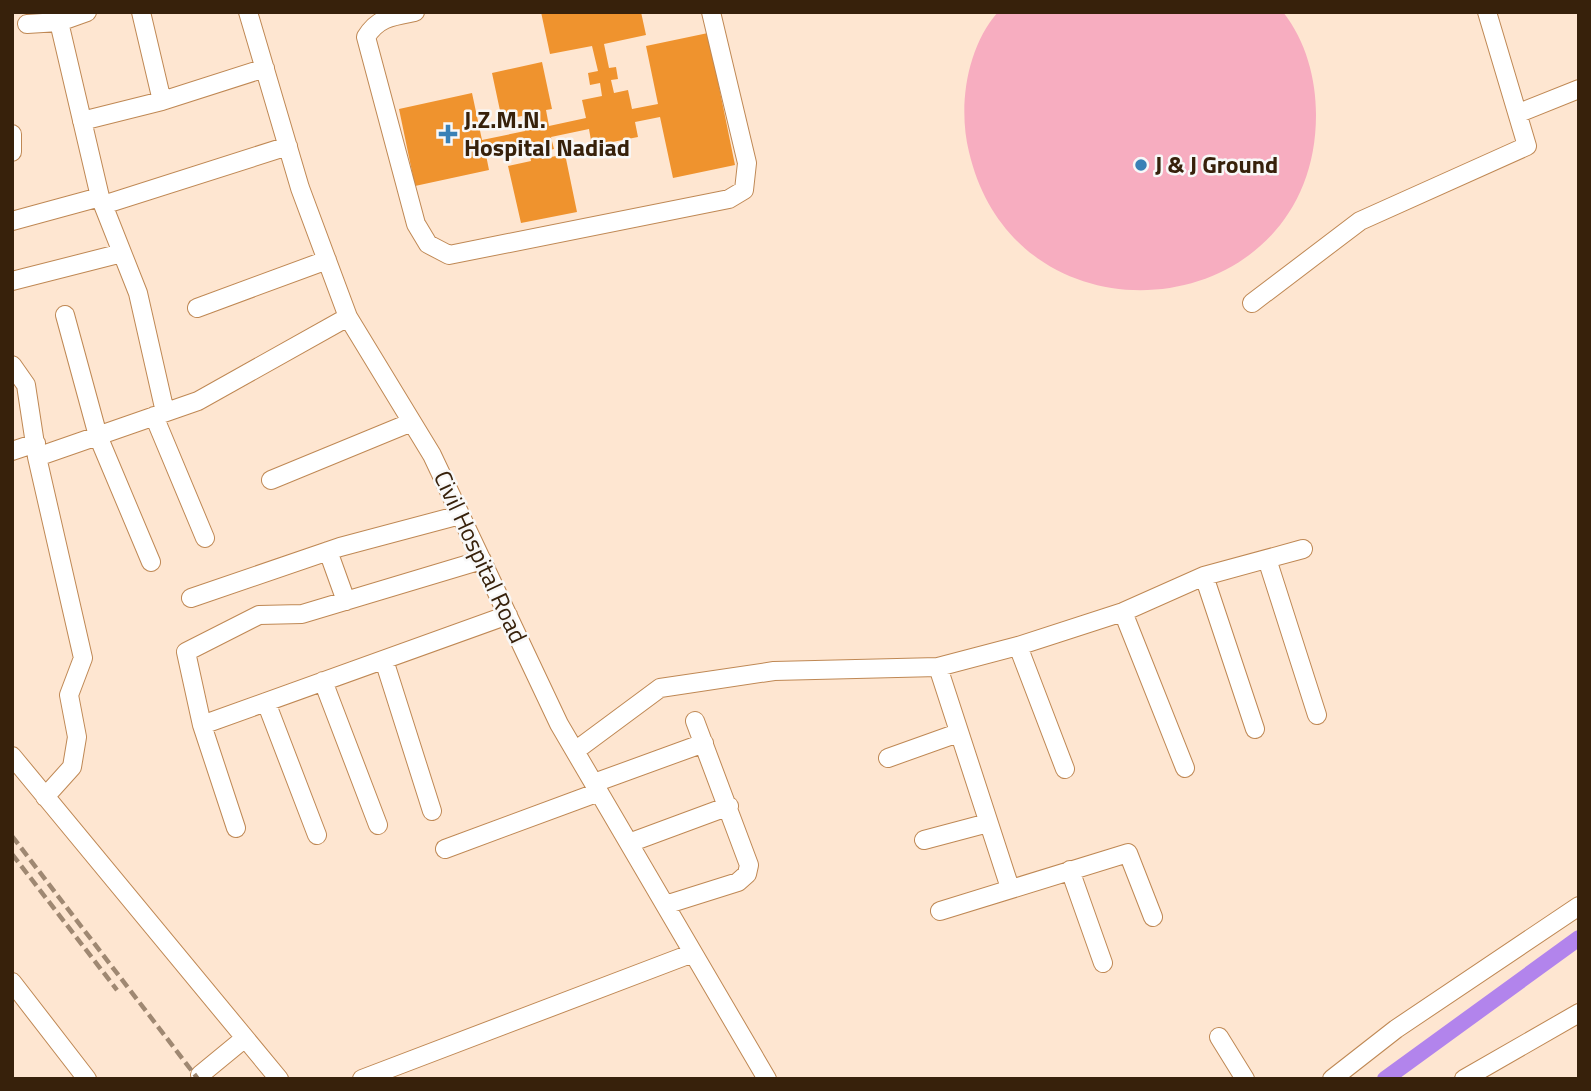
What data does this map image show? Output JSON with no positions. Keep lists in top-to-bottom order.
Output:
{
  "streets": {
    "street": ["Civil Hospital Road"]
  },
  "places": {
    "health": ["J.Z.M.N. Hospital Nadiad"],
    "other": ["J & J Ground"]
  }
}
